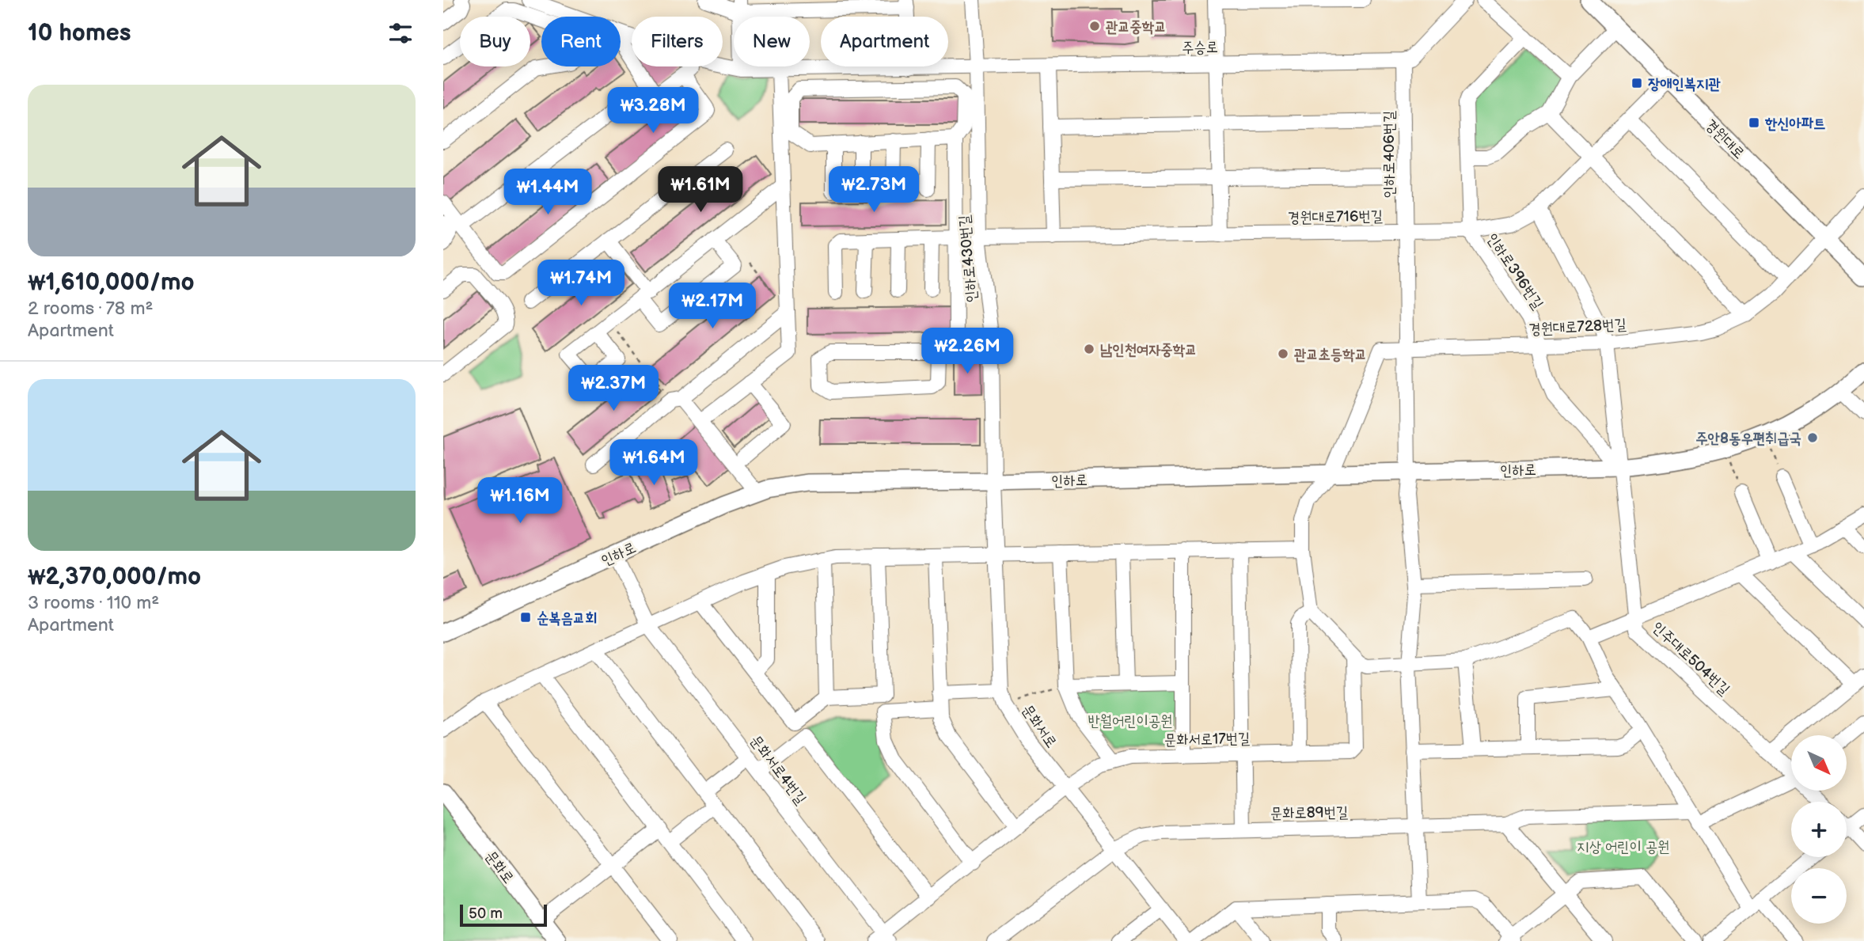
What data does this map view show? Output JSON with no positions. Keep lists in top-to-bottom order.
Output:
{
  "streets": {
    "main road": ["경원대로", "인하로", "문화로"],
    "street": [
      "주승로",
      "인하로406번길",
      "경원대로716번길",
      "인하로430번길",
      "인하로396번길",
      "경원대로728번길",
      "인주대로504번길",
      "문화서로",
      "문화서로17번길",
      "문화서로4번길",
      "문화로89번길"
    ]
  },
  "crossings": [
    ["주승로", "인하로406번길"],
    ["주승로", "인하로430번길"],
    ["경원대로", "경원대로716번길"],
    ["경원대로", "경원대로728번길"],
    ["인하로406번길", "경원대로716번길"],
    ["인하로406번길", "경원대로728번길"],
    ["인하로406번길", "인하로"],
    ["인하로406번길", "문화로89번길"],
    ["경원대로716번길", "인하로430번길"],
    ["경원대로716번길", "인하로396번길"],
    ["경원대로716번길", "인주대로504번길"],
    ["인하로430번길", "인하로"],
    ["인하로430번길", "문화서로"],
    ["인하로396번길", "경원대로728번길"],
    ["인하로396번길", "인하로"],
    ["인하로396번길", "인주대로504번길"],
    ["경원대로728번길", "인주대로504번길"],
    ["인하로", "인주대로504번길"],
    ["인하로", "문화서로"],
    ["인하로", "문화서로4번길"],
    ["문화서로", "문화서로17번길"],
    ["문화서로", "문화로89번길"],
    ["문화서로17번길", "문화서로4번길"]
  ],
  "parks": ["반월어린이공원", "지상 어린이 공원"],
  "places": {
    "other": [
      "관교중학교",
      "남인천여자중학교",
      "관교초등학교",
      "주안8동우편취급국"
    ],
    "transit": ["장애인복지관", "한신아파트", "순복음교회"]
  },
  "scale_bar": "50 m",
  "north": "bottom right",
  "page": {
    "heading": "10 homes",
    "chip": [
      "Buy",
      "Rent",
      "Filters",
      "New",
      "Apartment"
    ],
    "list": [
      {
        "name": "₩1,610,000/mo",
        "note": "2 rooms · 78 m² · Apartment"
      },
      {
        "name": "₩2,370,000/mo",
        "note": "3 rooms · 110 m² · Apartment"
      }
    ],
    "price": [
      "₩3.28M",
      "₩1.61M",
      "₩2.73M",
      "₩1.44M",
      "₩1.74M",
      "₩2.17M",
      "₩2.26M",
      "₩2.37M",
      "₩1.64M",
      "₩1.16M"
    ],
    "map_buttons": ["+", "−"],
    "scale": "50 m"
  }
}
